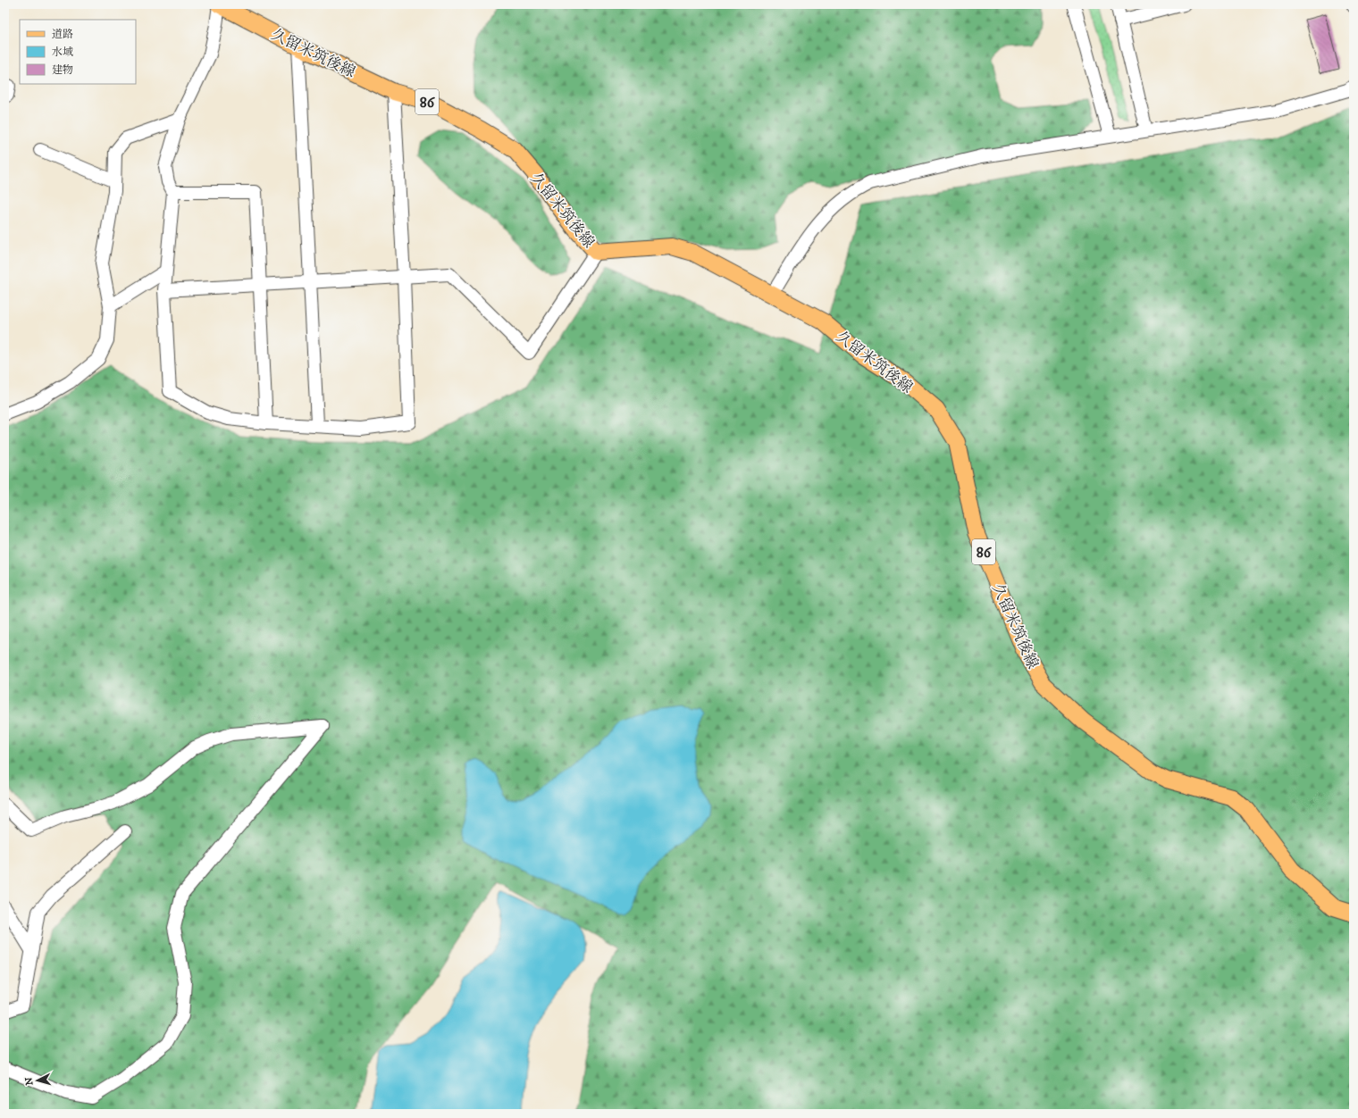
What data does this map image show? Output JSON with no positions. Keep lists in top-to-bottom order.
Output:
{
  "streets": {
    "main road": ["久留米筑後線", "86"]
  },
  "legend": ["道路", "水域", "建物"],
  "north": "left"
}
